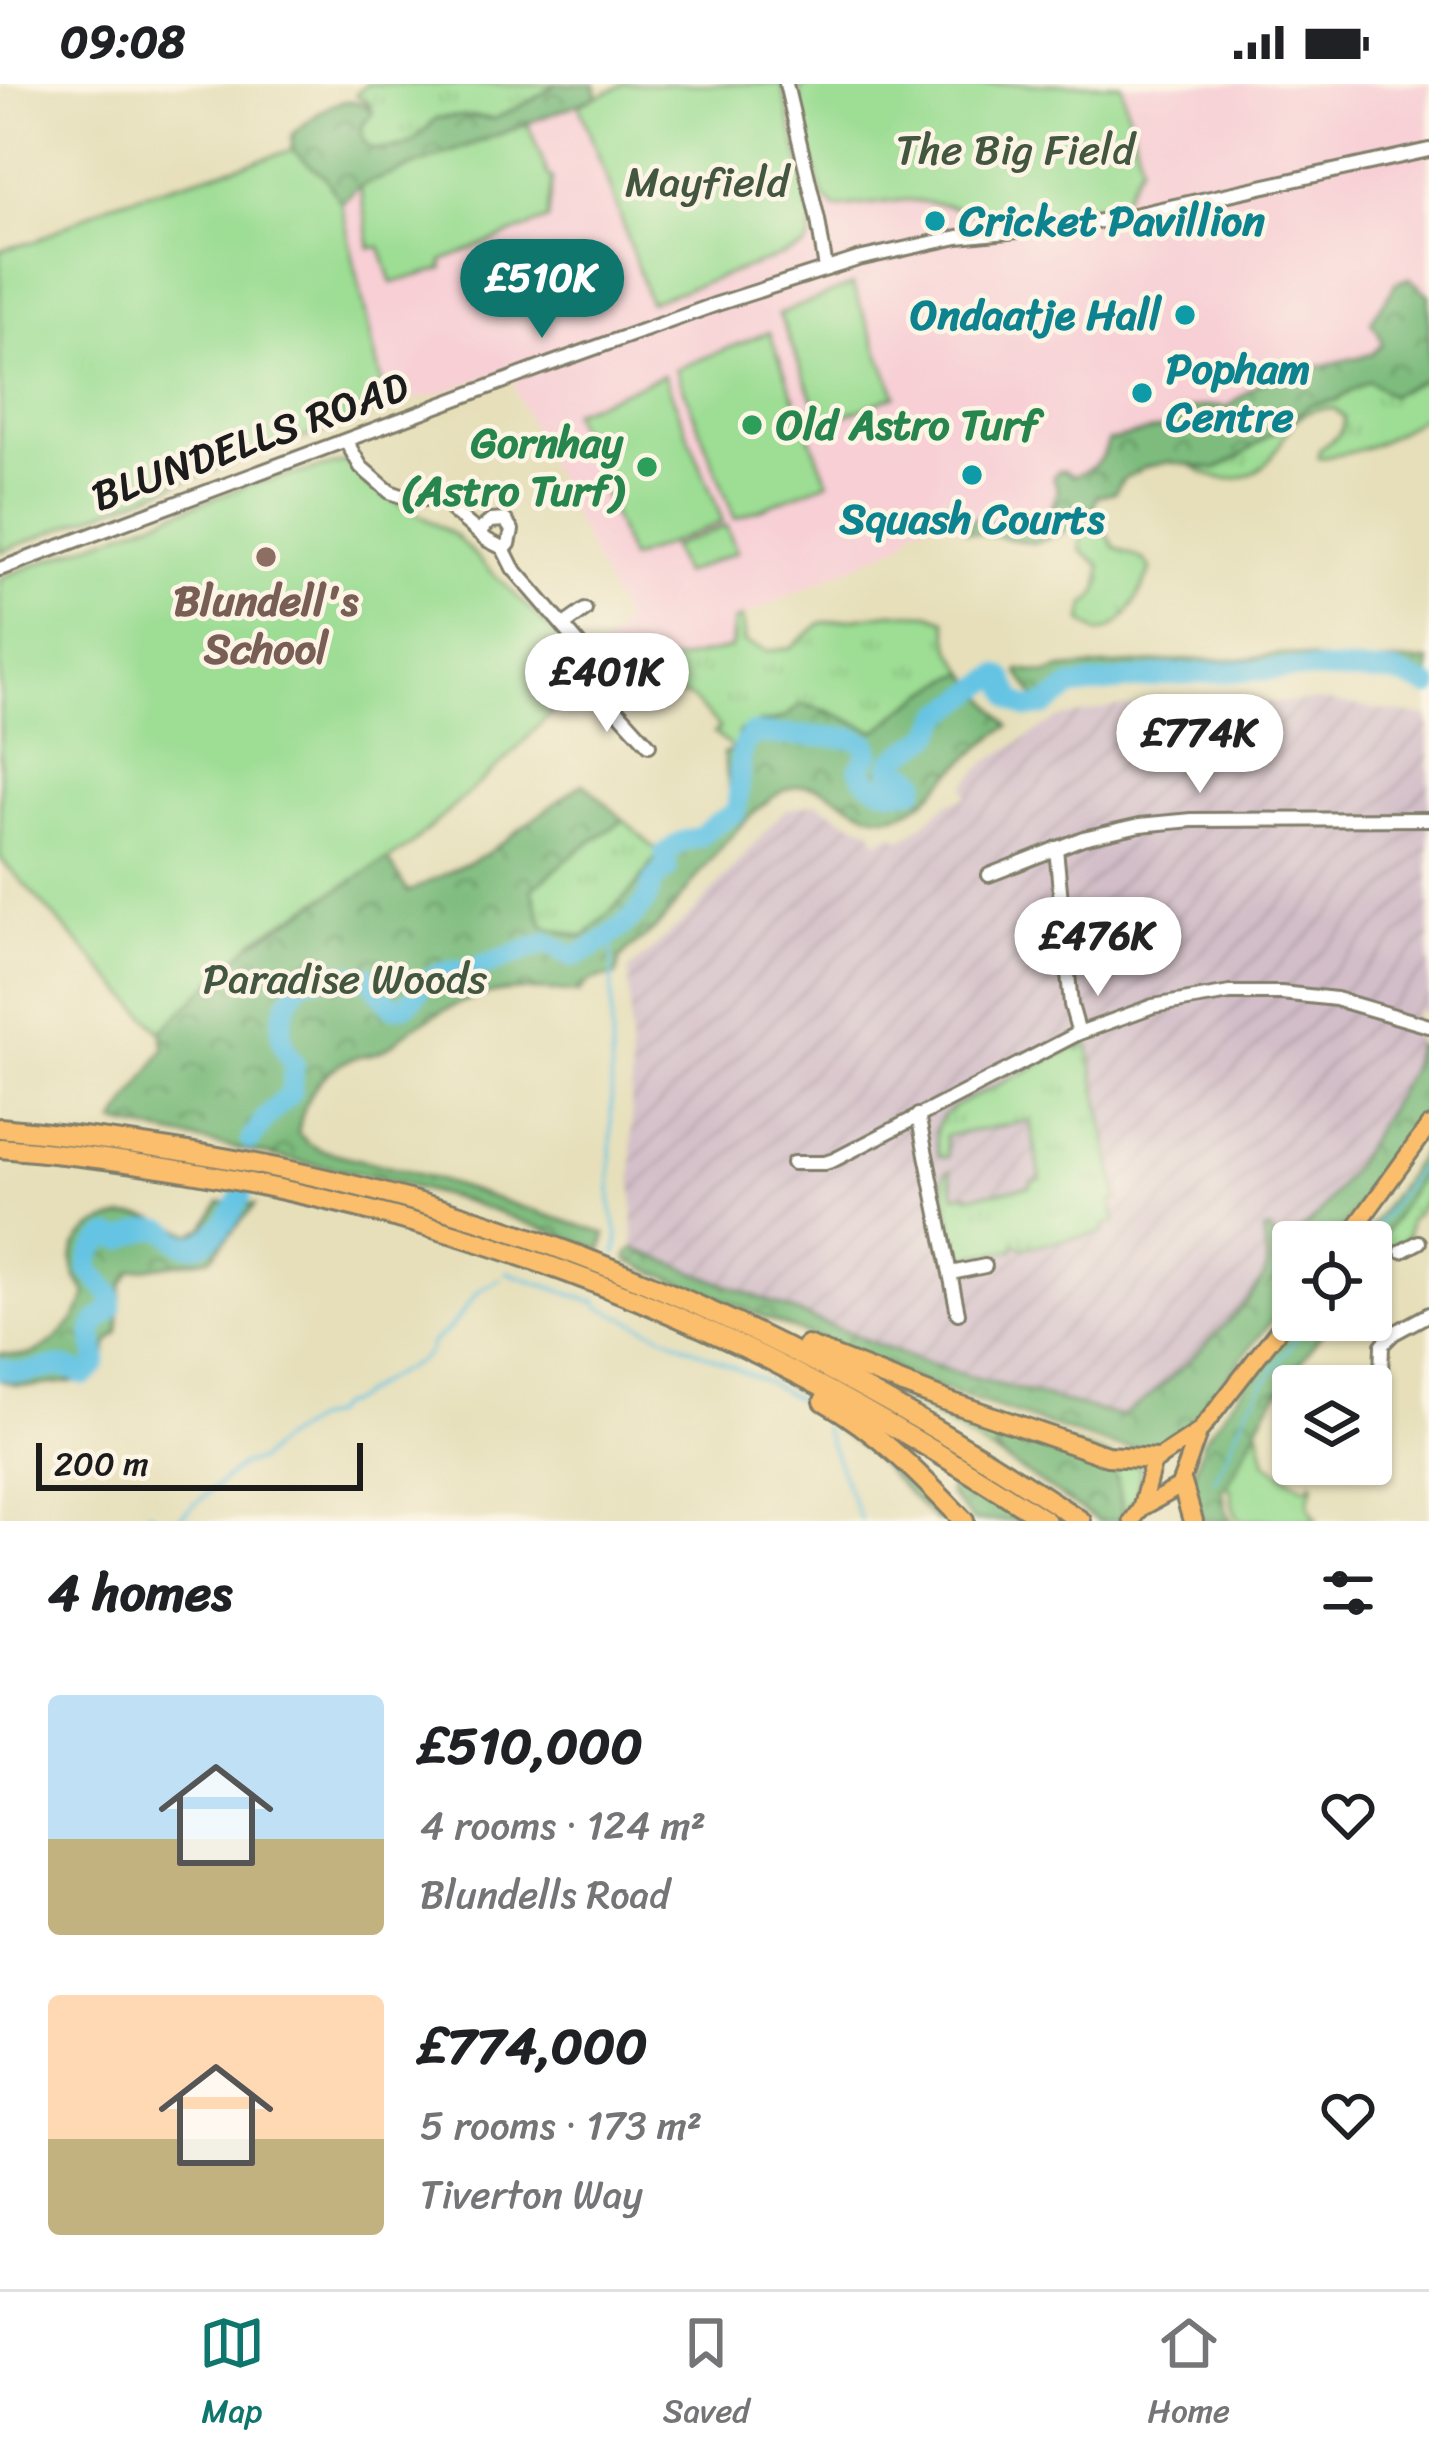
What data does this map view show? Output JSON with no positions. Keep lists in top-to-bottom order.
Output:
{
  "streets": {
    "street": ["BLUNDELLS ROAD"]
  },
  "parks": ["The Big Field", "Mayfield", "Paradise Woods"],
  "places": [
    "Cricket Pavillion",
    "Ondaatje Hall",
    "Popham Centre",
    "Old Astro Turf",
    "Gornhay (Astro Turf)",
    "Squash Courts",
    "Blundell's School"
  ],
  "scale_bar": "200 m",
  "page": {
    "status": "09:08",
    "price": [
      "£510K",
      "£401K",
      "£774K",
      "£476K"
    ],
    "scale": "200 m",
    "heading": "4 homes",
    "list": [
      {
        "name": "£510,000",
        "note": "4 rooms · 124 m² · Blundells Road"
      },
      {
        "name": "£774,000",
        "note": "5 rooms · 173 m² · Tiverton Way"
      }
    ],
    "tabs": ["Map", "Saved", "Home"]
  }
}
